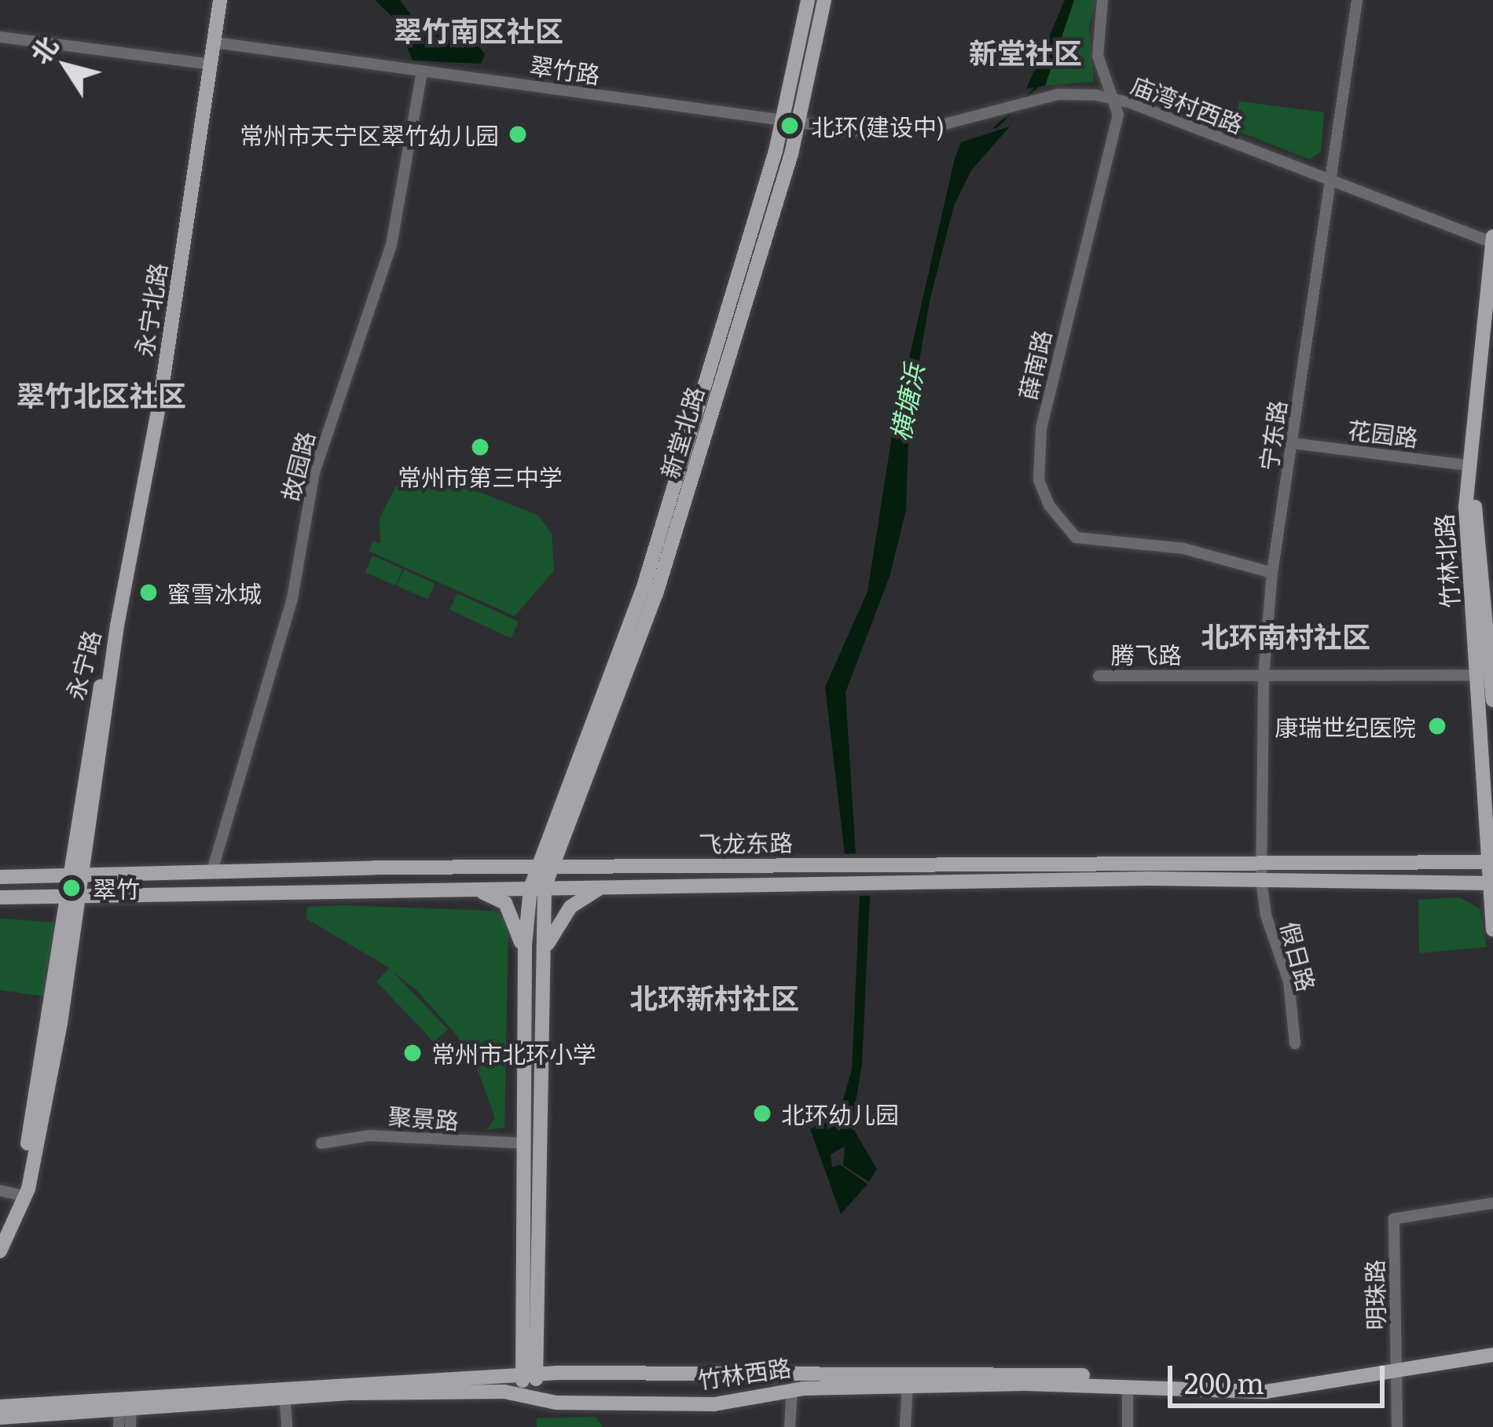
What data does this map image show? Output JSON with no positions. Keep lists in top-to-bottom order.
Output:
{
  "streets": {
    "main road": [
      "永宁北路",
      "新堂北路",
      "竹林北路",
      "永宁路",
      "飞龙东路",
      "竹林西路"
    ],
    "street": [
      "翠竹路",
      "庙湾村西路",
      "薛南路",
      "花园路",
      "宁东路",
      "故园路",
      "腾飞路",
      "假日路",
      "聚景路",
      "明珠路"
    ]
  },
  "crossings": [
    ["翠竹路", "庙湾村西路"],
    ["翠竹路", "永宁北路"],
    ["翠竹路", "新堂北路"],
    ["翠竹路", "故园路"],
    ["庙湾村西路", "薛南路"],
    ["庙湾村西路", "新堂北路"],
    ["庙湾村西路", "宁东路"],
    ["庙湾村西路", "竹林北路"],
    ["永宁北路", "永宁路"],
    ["薛南路", "宁东路"],
    ["新堂北路", "飞龙东路"],
    ["花园路", "宁东路"],
    ["花园路", "竹林北路"],
    ["宁东路", "腾飞路"],
    ["宁东路", "飞龙东路"],
    ["宁东路", "假日路"],
    ["故园路", "飞龙东路"],
    ["竹林北路", "腾飞路"],
    ["竹林北路", "飞龙东路"],
    ["永宁路", "飞龙东路"],
    ["飞龙东路", "假日路"],
    ["明珠路", "竹林西路"]
  ],
  "districts": [
    "翠竹南区社区",
    "新堂社区",
    "翠竹北区社区",
    "北环南村社区",
    "北环新村社区"
  ],
  "water": ["横塘浜"],
  "places": [
    "北环(建设中)",
    "常州市天宁区翠竹幼儿园",
    "常州市第三中学",
    "蜜雪冰城",
    "康瑞世纪医院",
    "翠竹",
    "常州市北环小学",
    "北环幼儿园"
  ],
  "scale_bar": "200 m",
  "north": "top left"
}
